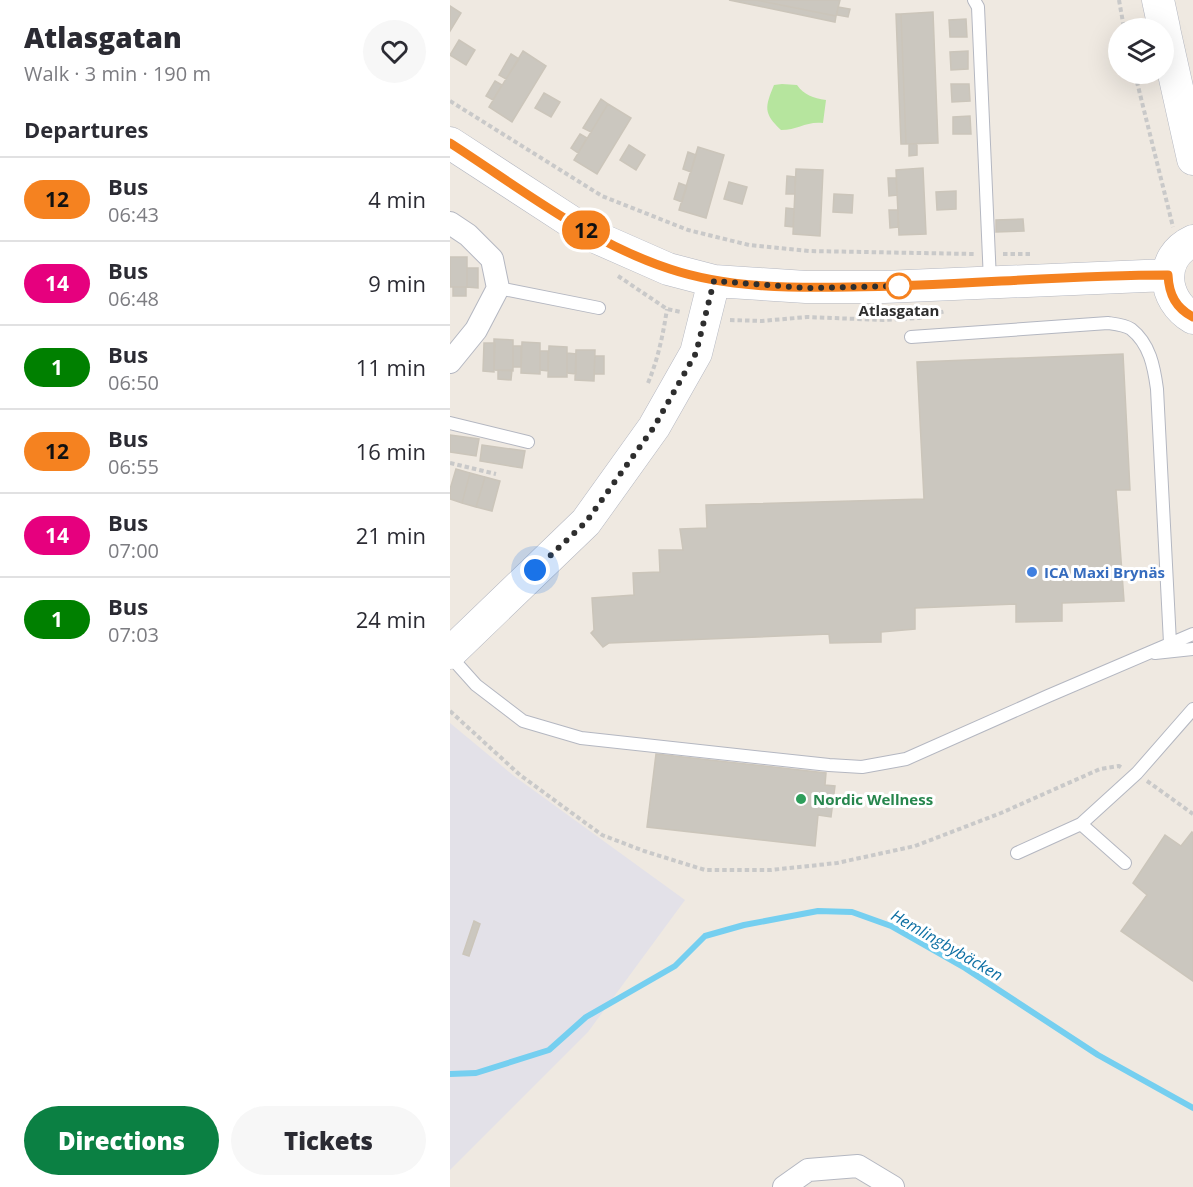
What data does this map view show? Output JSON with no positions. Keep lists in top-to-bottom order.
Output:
{
  "water": ["Hemlingbybäcken"],
  "places": ["Atlasgatan", "ICA Maxi Brynäs", "Nordic Wellness"],
  "lines": ["bus line 12"],
  "page": {
    "heading": [
      ["Atlasgatan", "Walk · 3 min · 190 m"],
      "Departures"
    ],
    "on_map": "12",
    "list": [
      {
        "mark": "12",
        "name": "Bus",
        "note": "06:43",
        "value": "4 min"
      },
      {
        "mark": "14",
        "name": "Bus",
        "note": "06:48",
        "value": "9 min"
      },
      {
        "mark": "1",
        "name": "Bus",
        "note": "06:50",
        "value": "11 min"
      },
      {
        "mark": "12",
        "name": "Bus",
        "note": "06:55",
        "value": "16 min"
      },
      {
        "mark": "14",
        "name": "Bus",
        "note": "07:00",
        "value": "21 min"
      },
      {
        "mark": "1",
        "name": "Bus",
        "note": "07:03",
        "value": "24 min"
      }
    ],
    "buttons": ["Directions", "Tickets"]
  }
}
